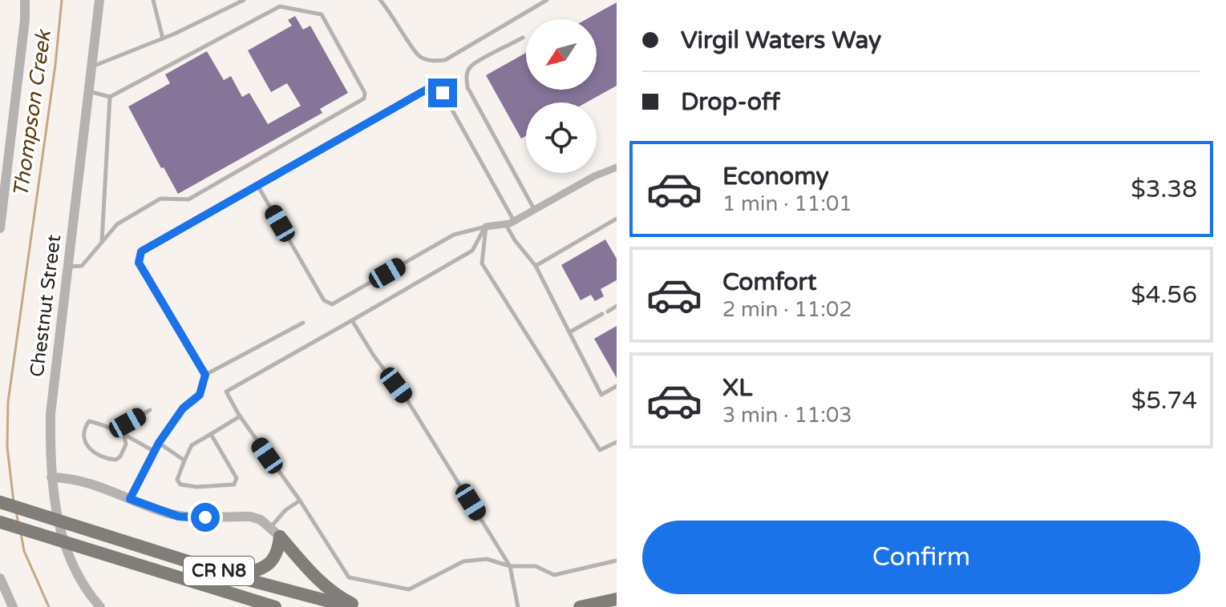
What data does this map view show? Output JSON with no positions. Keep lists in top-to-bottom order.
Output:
{
  "streets": {
    "main road": ["CR N8"],
    "street": ["Chestnut Street"]
  },
  "water": ["Thompson Creek"],
  "north": "bottom left",
  "page": {
    "banner": ["Virgil Waters Way", "Drop-off"],
    "list": [
      {
        "name": "Economy",
        "note": "1 min · 11:01",
        "value": "$3.38"
      },
      {
        "name": "Comfort",
        "note": "2 min · 11:02",
        "value": "$4.56"
      },
      {
        "name": "XL",
        "note": "3 min · 11:03",
        "value": "$5.74"
      }
    ],
    "buttons": "Confirm"
  }
}
